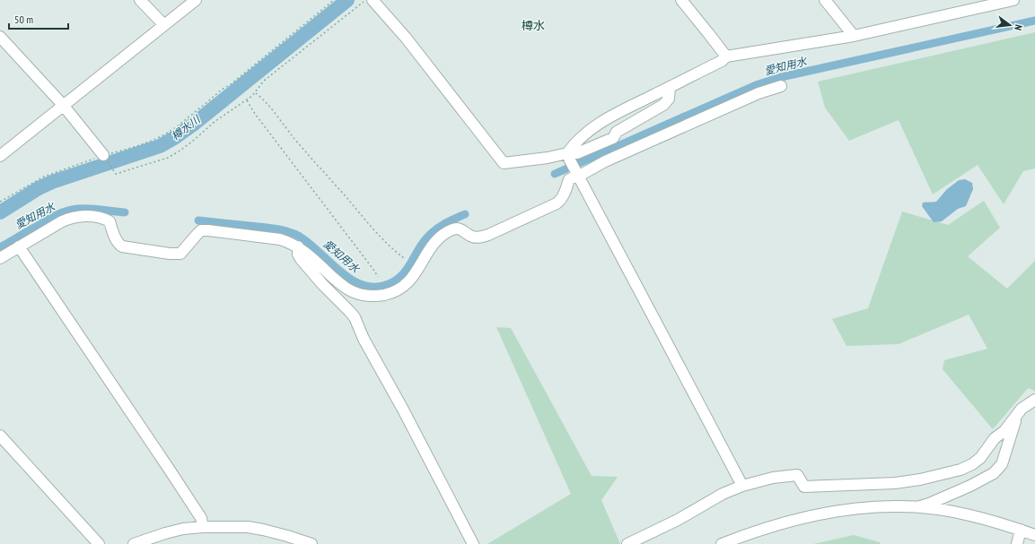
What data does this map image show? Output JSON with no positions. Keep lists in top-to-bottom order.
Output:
{
  "districts": ["樽水"],
  "water": ["愛知用水", "樽水川"],
  "scale_bar": "50 m",
  "north": "right"
}
